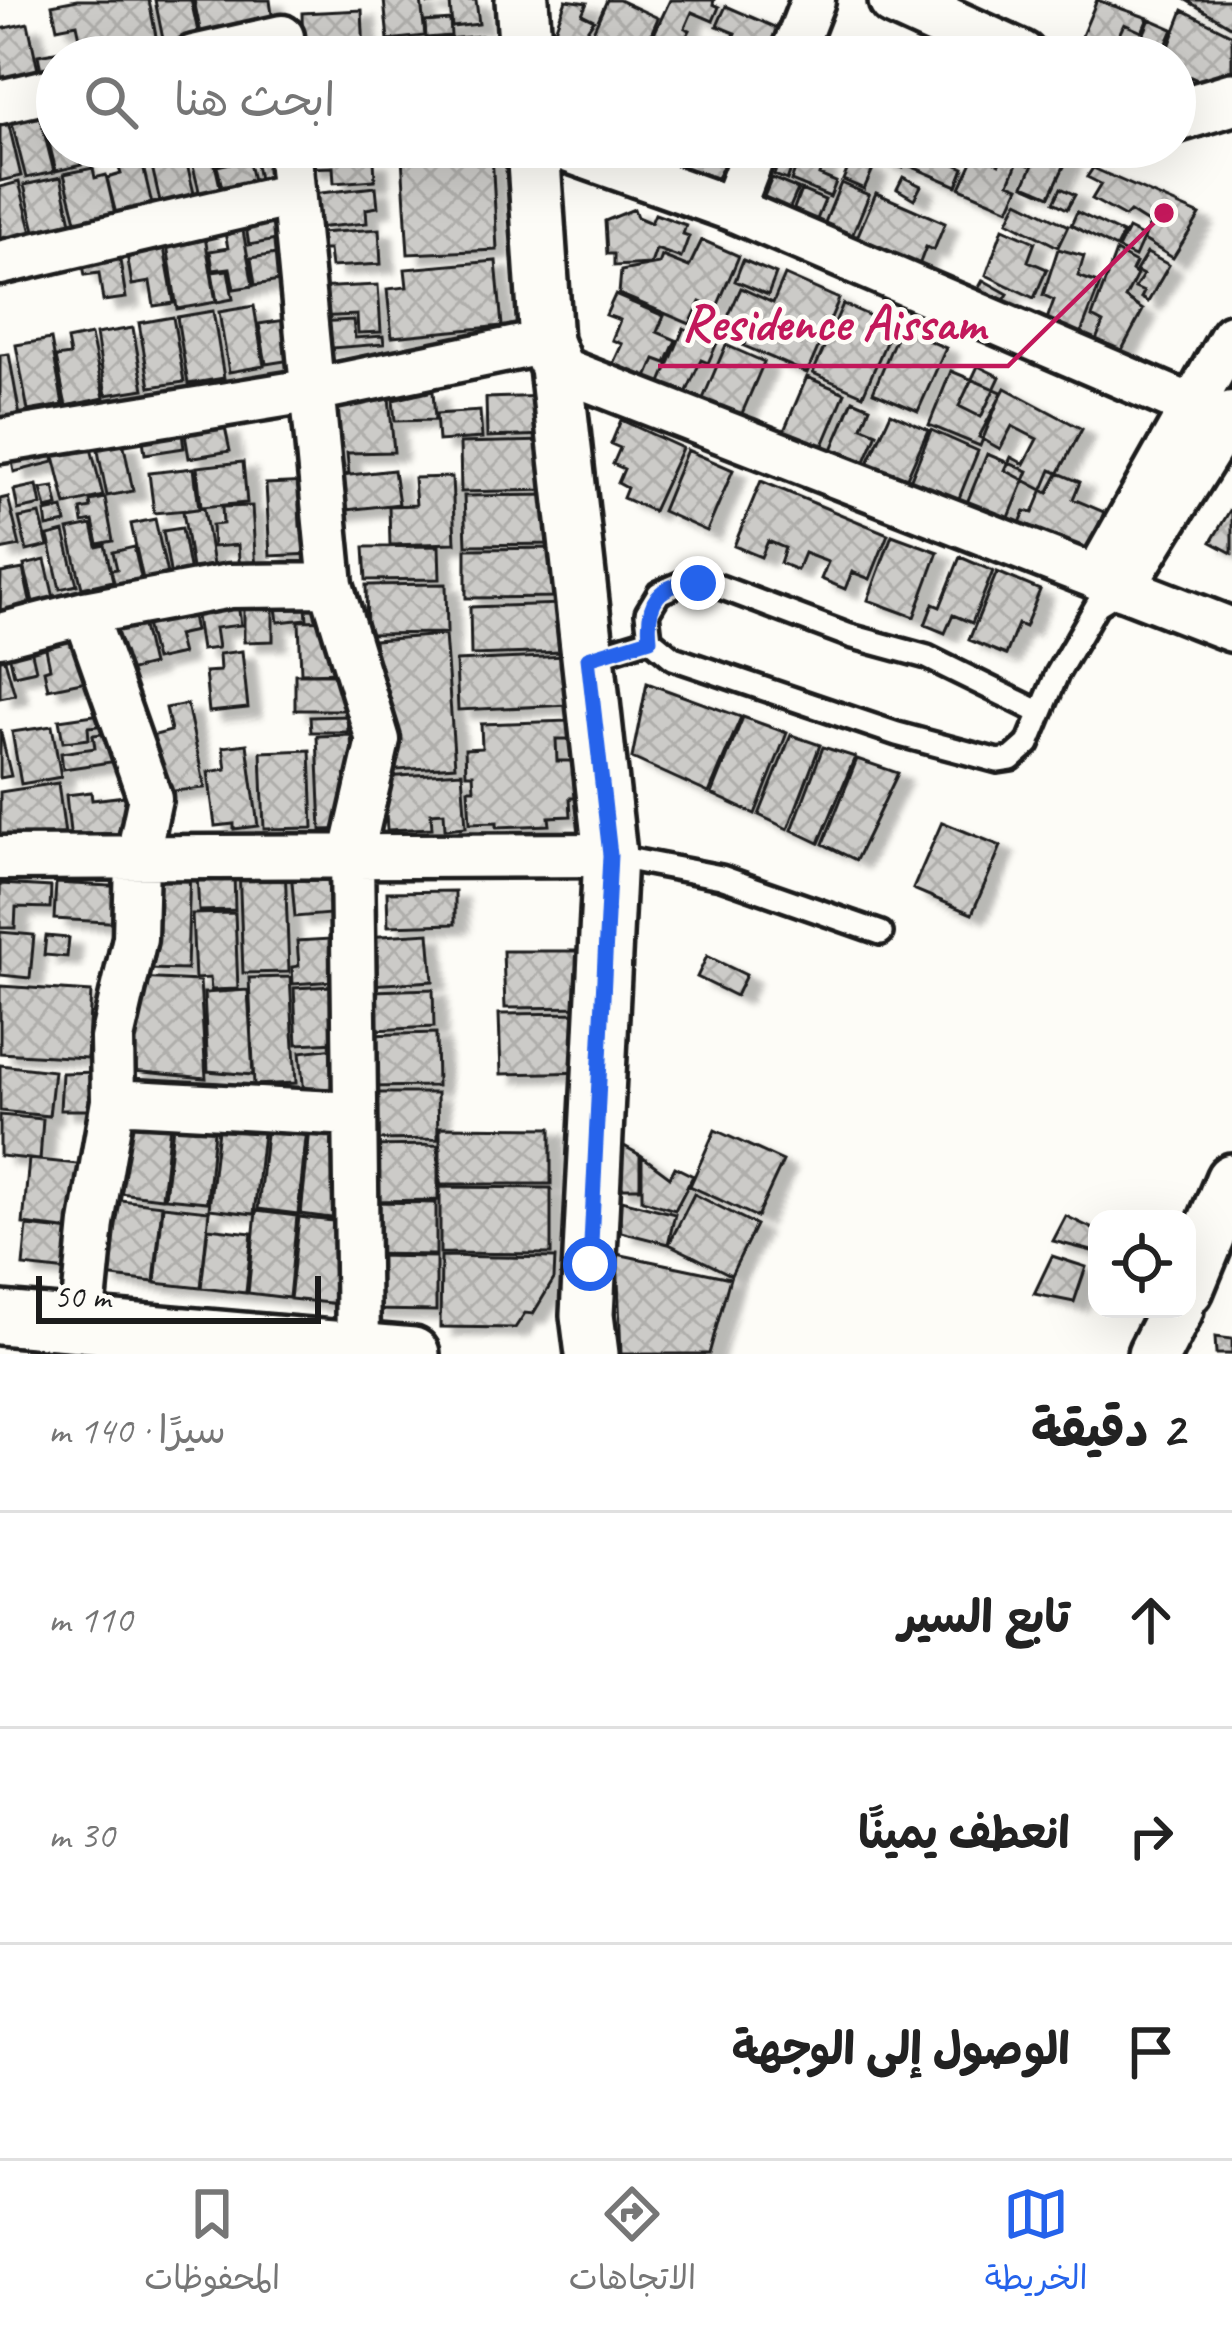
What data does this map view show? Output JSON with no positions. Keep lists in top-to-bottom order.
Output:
{
  "places": ["Residence Aissam"],
  "scale_bar": "50 m",
  "page": {
    "search": "ابحث هنا",
    "scale": "50 m",
    "heading": ["2 دقيقة", "سيرًا · 140 m"],
    "list": [
      ["تابع السير", "110 m"],
      ["انعطف يمينًا", "30 m"],
      "الوصول إلى الوجهة"
    ],
    "nav": ["الخريطة", "الاتجاهات", "المحفوظات"]
  }
}
